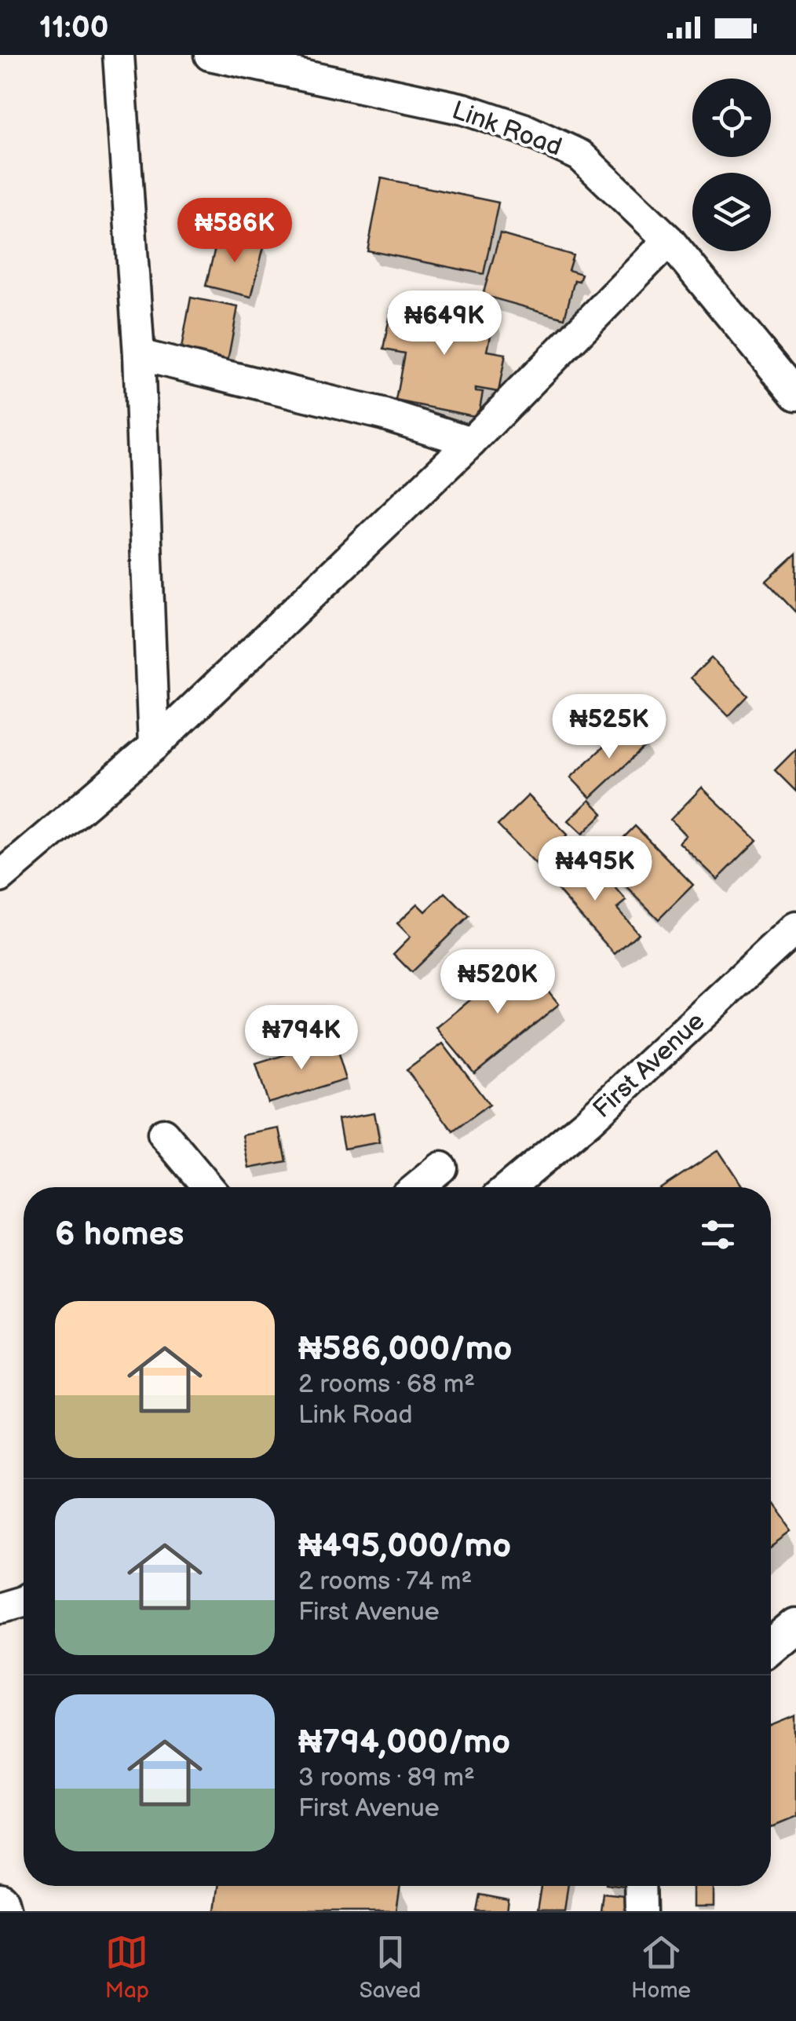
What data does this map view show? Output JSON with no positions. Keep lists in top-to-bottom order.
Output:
{
  "streets": {
    "street": ["Link Road", "First Avenue"]
  },
  "page": {
    "status": "11:00",
    "price": [
      "₦586K",
      "₦649K",
      "₦525K",
      "₦495K",
      "₦520K",
      "₦794K"
    ],
    "heading": "6 homes",
    "list": [
      {
        "name": "₦586,000/mo",
        "note": "2 rooms · 68 m² · Link Road"
      },
      {
        "name": "₦495,000/mo",
        "note": "2 rooms · 74 m² · First Avenue"
      },
      {
        "name": "₦794,000/mo",
        "note": "3 rooms · 89 m² · First Avenue"
      }
    ],
    "tabs": ["Map", "Saved", "Home"]
  }
}
